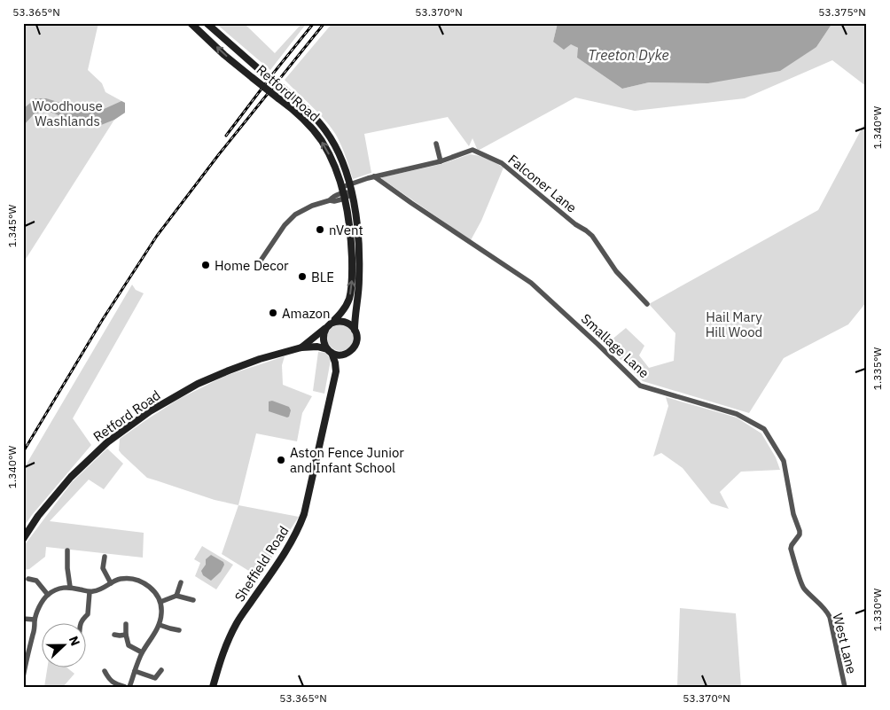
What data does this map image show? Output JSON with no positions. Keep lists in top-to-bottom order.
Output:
{
  "streets": {
    "main road": ["Retford Road", "Sheffield Road"],
    "street": ["Falconer Lane", "Smallage Lane", "West Lane"]
  },
  "crossings": [
    ["Retford Road", "Falconer Lane"],
    ["Retford Road", "Sheffield Road"],
    ["Falconer Lane", "Smallage Lane"],
    ["Smallage Lane", "West Lane"]
  ],
  "water": ["Treeton Dyke"],
  "parks": ["Woodhouse Washlands", "Hail Mary Hill Wood"],
  "places": [
    "nVent",
    "Home Decor",
    "BLE",
    "Amazon",
    "Aston Fence Junior and Infant School"
  ],
  "north": "right",
  "coordinates": [
    "53.365°N",
    "53.370°N",
    "53.375°N",
    "1.340°W",
    "1.345°W",
    "1.335°W",
    "1.330°W"
  ]
}
